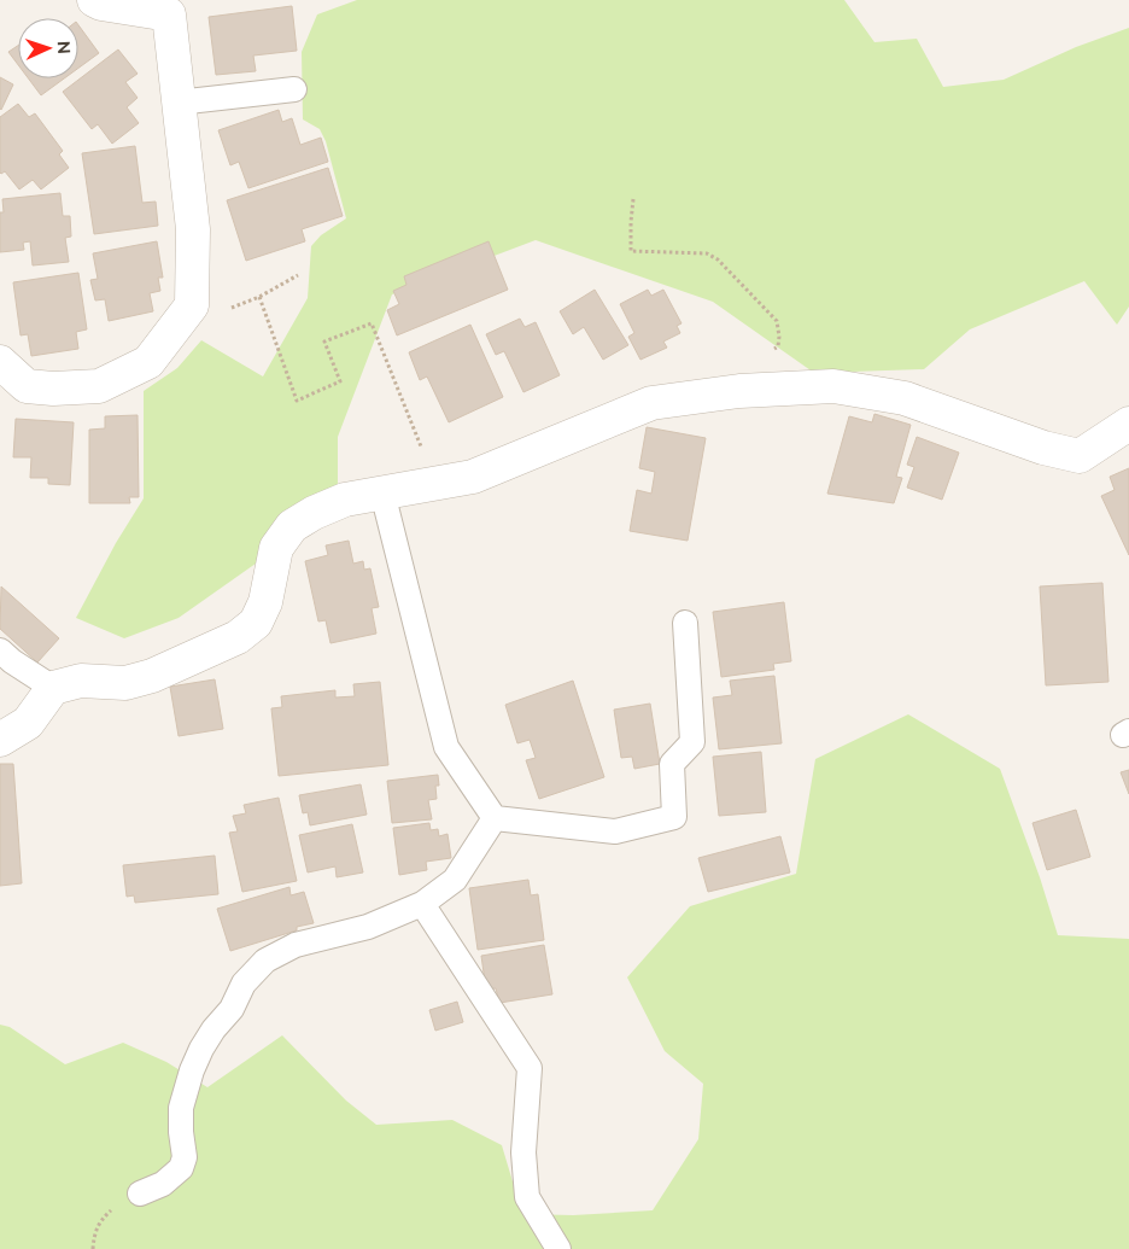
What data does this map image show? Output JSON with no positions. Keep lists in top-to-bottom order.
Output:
{
  "north": "right"
}
